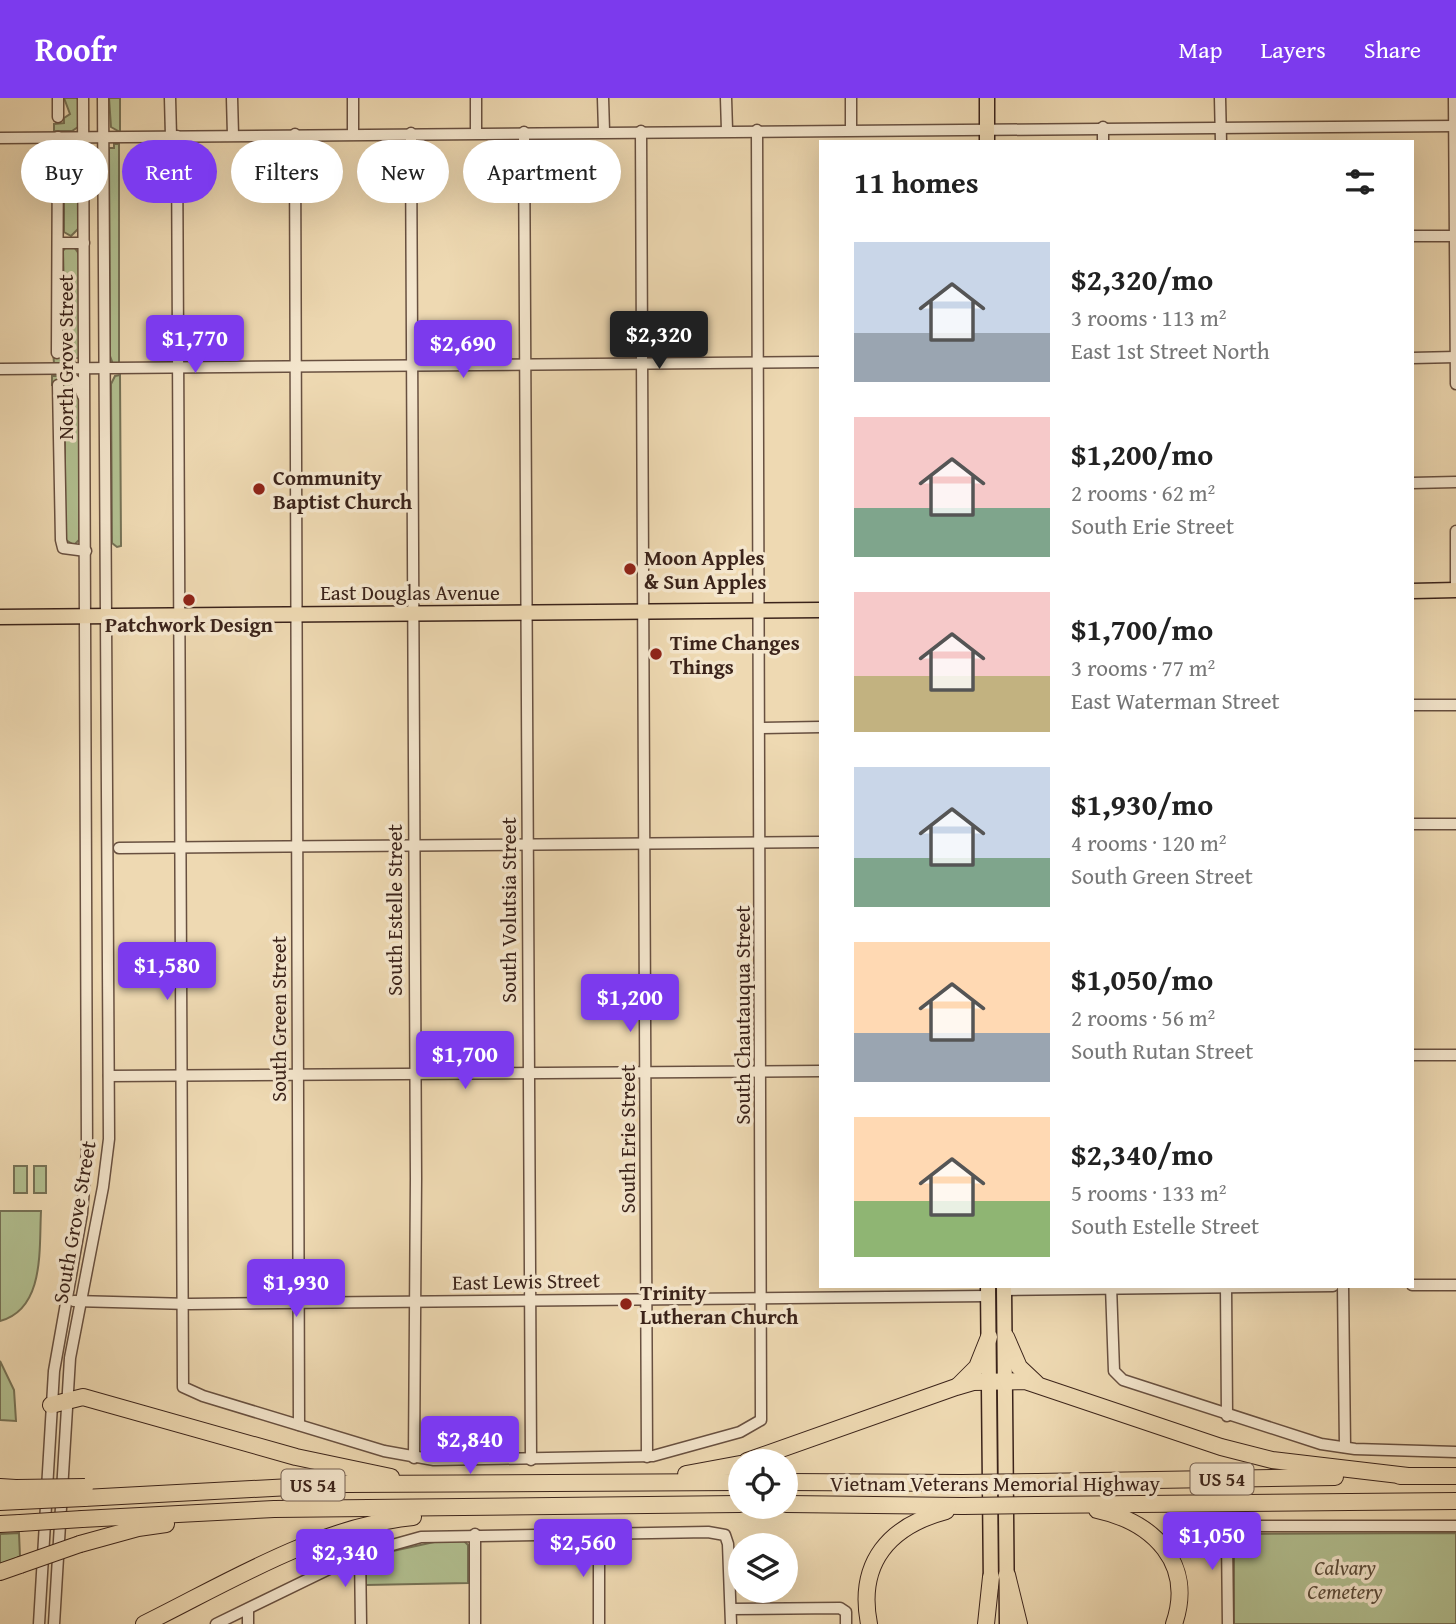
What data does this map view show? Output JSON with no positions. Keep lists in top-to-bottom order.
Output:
{
  "streets": {
    "highway": ["US 54", "Vietnam Veterans Memorial Highway"],
    "main road": ["East Douglas Avenue"],
    "street": [
      "North Grove Street",
      "South Estelle Street",
      "South Volutsia Street",
      "South Chautauqua Street",
      "South Green Street",
      "South Erie Street",
      "South Grove Street",
      "East Lewis Street"
    ]
  },
  "crossings": [
    ["North Grove Street", "East Douglas Avenue"],
    ["North Grove Street", "South Grove Street"],
    ["East Douglas Avenue", "South Estelle Street"],
    ["East Douglas Avenue", "South Volutsia Street"],
    ["East Douglas Avenue", "South Chautauqua Street"],
    ["East Douglas Avenue", "South Green Street"],
    ["East Douglas Avenue", "South Erie Street"],
    ["East Douglas Avenue", "South Grove Street"],
    ["South Estelle Street", "East Lewis Street"],
    ["South Volutsia Street", "East Lewis Street"],
    ["South Chautauqua Street", "South Erie Street"],
    ["South Chautauqua Street", "East Lewis Street"],
    ["South Green Street", "East Lewis Street"],
    ["South Erie Street", "East Lewis Street"],
    ["South Grove Street", "East Lewis Street"]
  ],
  "parks": ["Calvary Cemetery"],
  "places": [
    "Community Baptist Church",
    "Moon Apples & Sun Apples",
    "Patchwork Design",
    "Time Changes Things",
    "Trinity Lutheran Church"
  ],
  "page": {
    "header": "Roofr",
    "nav": ["Map", "Layers", "Share"],
    "chip": [
      "Buy",
      "Rent",
      "Filters",
      "New",
      "Apartment"
    ],
    "heading": "11 homes",
    "list": [
      {
        "name": "$2,320/mo",
        "note": "3 rooms · 113 m² · East 1st Street North"
      },
      {
        "name": "$1,200/mo",
        "note": "2 rooms · 62 m² · South Erie Street"
      },
      {
        "name": "$1,700/mo",
        "note": "3 rooms · 77 m² · East Waterman Street"
      },
      {
        "name": "$1,930/mo",
        "note": "4 rooms · 120 m² · South Green Street"
      },
      {
        "name": "$1,050/mo",
        "note": "2 rooms · 56 m² · South Rutan Street"
      },
      {
        "name": "$2,340/mo",
        "note": "5 rooms · 133 m² · South Estelle Street"
      }
    ],
    "price": [
      "$2,320",
      "$1,770",
      "$2,690",
      "$1,580",
      "$1,200",
      "$1,700",
      "$1,930",
      "$2,840",
      "$1,050",
      "$2,560",
      "$2,340"
    ]
  }
}
